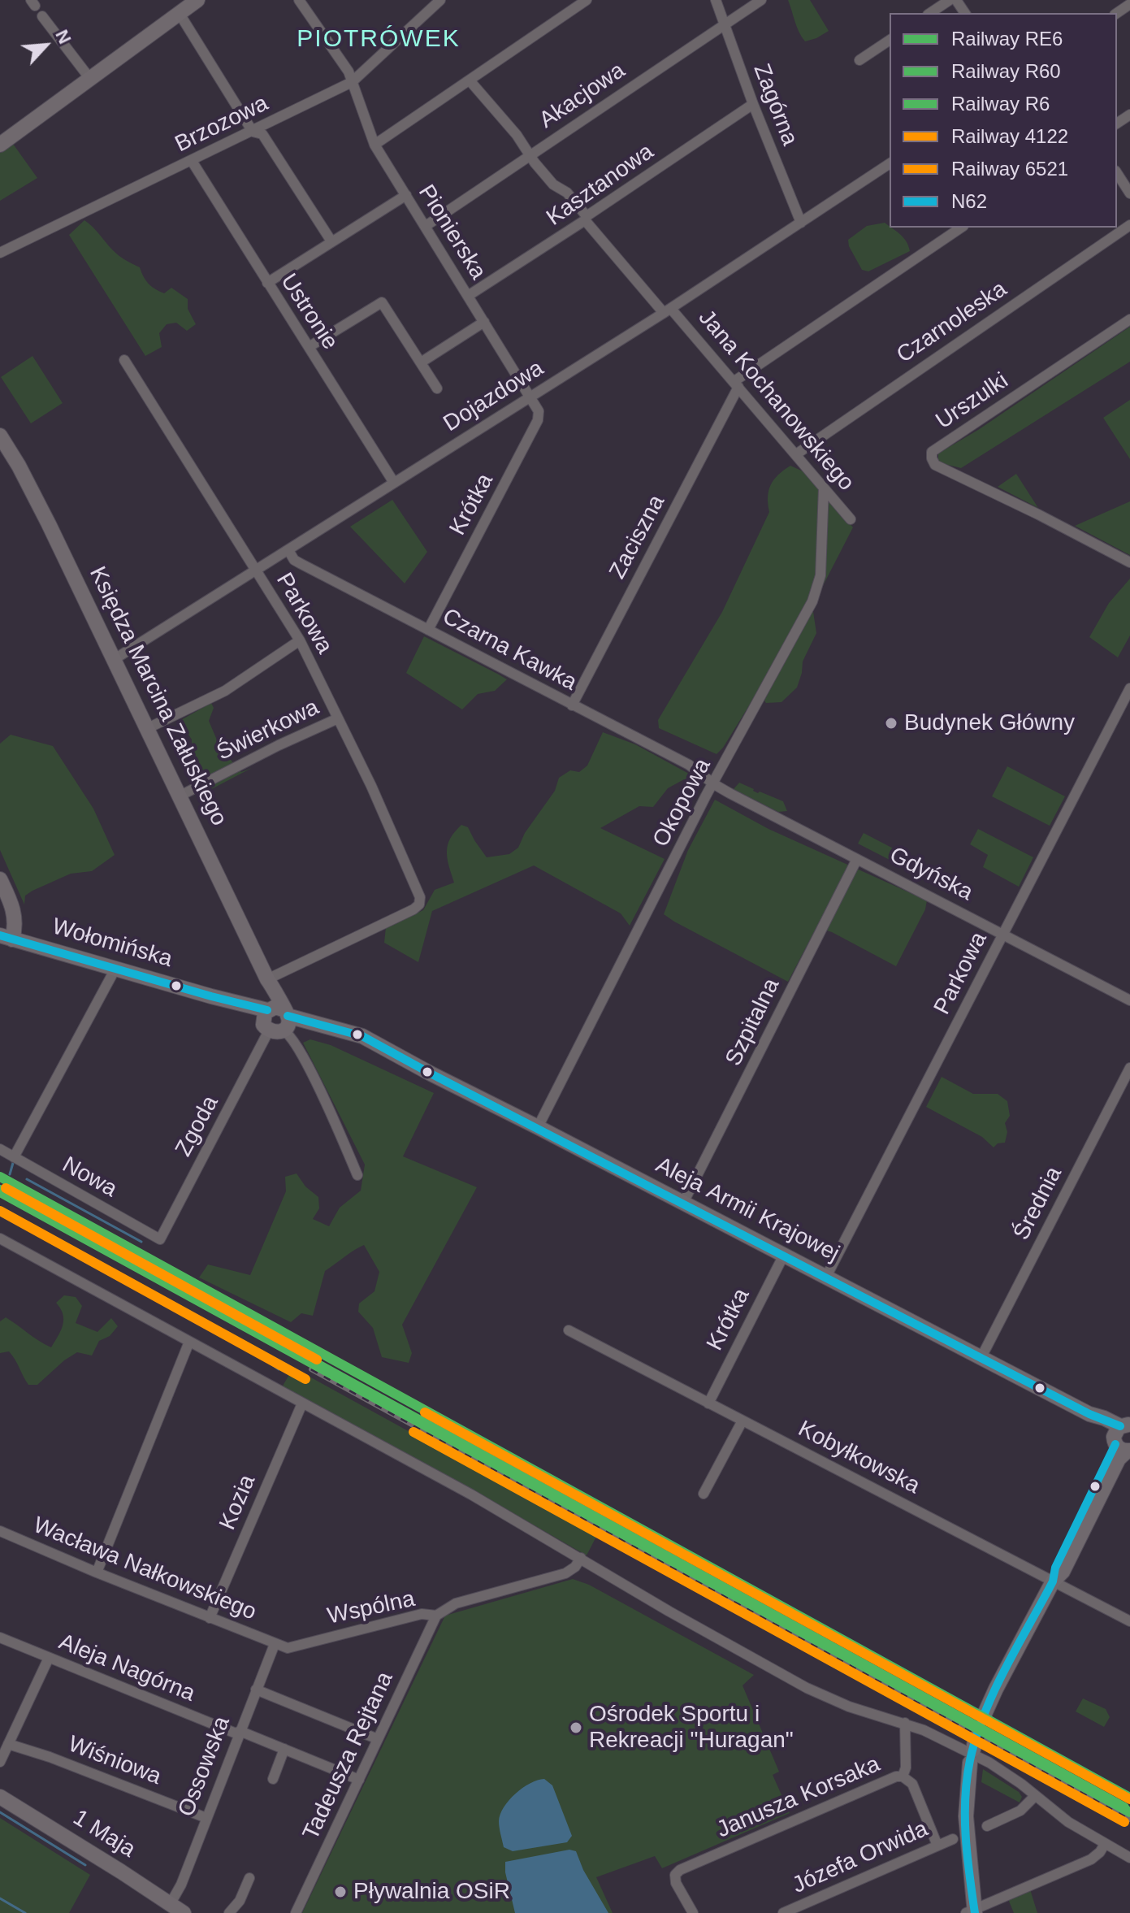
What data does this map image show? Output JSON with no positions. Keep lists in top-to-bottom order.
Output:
{
  "streets": {
    "street": [
      "Akacjowa",
      "Zagórna",
      "Brzozowa",
      "Kasztanowa",
      "Pionierska",
      "Ustronie",
      "Czarnoleska",
      "Dojazdowa",
      "Jana Kochanowskiego",
      "Urszulki",
      "Krótka",
      "Zaciszna",
      "Parkowa",
      "Czarna Kawka",
      "Księdza Marcina Załuskiego",
      "Świerkowa",
      "Okopowa",
      "Gdyńska",
      "Wołomińska",
      "Szpitalna",
      "Zgoda",
      "Nowa",
      "Średnia",
      "Aleja Armii Krajowej",
      "Kobyłkowska",
      "Kozia",
      "Wacława Nałkowskiego",
      "Wspólna",
      "Aleja Nagórna",
      "Tadeusza Rejtana",
      "Wiśniowa",
      "Ossowska",
      "Janusza Korsaka",
      "1 Maja",
      "Józefa Orwida"
    ]
  },
  "crossings": [
    ["Akacjowa", "Zagórna"],
    ["Akacjowa", "Pionierska"],
    ["Akacjowa", "Jana Kochanowskiego"],
    ["Zagórna", "Kasztanowa"],
    ["Zagórna", "Dojazdowa"],
    ["Brzozowa", "Pionierska"],
    ["Brzozowa", "Ustronie"],
    ["Kasztanowa", "Pionierska"],
    ["Kasztanowa", "Jana Kochanowskiego"],
    ["Pionierska", "Dojazdowa"],
    ["Pionierska", "Krótka"],
    ["Ustronie", "Dojazdowa"],
    ["Czarnoleska", "Jana Kochanowskiego"],
    ["Dojazdowa", "Jana Kochanowskiego"],
    ["Dojazdowa", "Krótka"],
    ["Dojazdowa", "Parkowa"],
    ["Dojazdowa", "Czarna Kawka"],
    ["Dojazdowa", "Księdza Marcina Załuskiego"],
    ["Jana Kochanowskiego", "Zaciszna"],
    ["Jana Kochanowskiego", "Okopowa"],
    ["Krótka", "Czarna Kawka"],
    ["Krótka", "Aleja Armii Krajowej"],
    ["Krótka", "Kobyłkowska"],
    ["Zaciszna", "Czarna Kawka"],
    ["Parkowa", "Księdza Marcina Załuskiego"],
    ["Parkowa", "Świerkowa"],
    ["Parkowa", "Gdyńska"],
    ["Parkowa", "Aleja Armii Krajowej"],
    ["Czarna Kawka", "Okopowa"],
    ["Czarna Kawka", "Gdyńska"],
    ["Księdza Marcina Załuskiego", "Świerkowa"],
    ["Księdza Marcina Załuskiego", "Wołomińska"],
    ["Księdza Marcina Załuskiego", "Zgoda"],
    ["Księdza Marcina Załuskiego", "Aleja Armii Krajowej"],
    ["Okopowa", "Gdyńska"],
    ["Okopowa", "Aleja Armii Krajowej"],
    ["Gdyńska", "Szpitalna"],
    ["Wołomińska", "Zgoda"],
    ["Wołomińska", "Aleja Armii Krajowej"],
    ["Szpitalna", "Aleja Armii Krajowej"],
    ["Zgoda", "Nowa"],
    ["Zgoda", "Aleja Armii Krajowej"],
    ["Średnia", "Aleja Armii Krajowej"],
    ["Kozia", "Wacława Nałkowskiego"],
    ["Wacława Nałkowskiego", "Wspólna"],
    ["Wacława Nałkowskiego", "Ossowska"],
    ["Wspólna", "Tadeusza Rejtana"],
    ["Wspólna", "Ossowska"],
    ["Aleja Nagórna", "Tadeusza Rejtana"],
    ["Aleja Nagórna", "Ossowska"],
    ["Wiśniowa", "Ossowska"],
    ["Ossowska", "1 Maja"],
    ["Janusza Korsaka", "Józefa Orwida"]
  ],
  "districts": ["PIOTRÓWEK"],
  "places": ["Budynek Główny", "Ośrodek Sportu i Rekreacji \"Huragan\"", "Pływalnia OSiR"],
  "lines": [
    "transit line N62",
    "rail line R60",
    "rail line 6521",
    "rail line R6",
    "rail line RE6",
    "rail line 4122"
  ],
  "legend": [
    "Railway RE6",
    "Railway R60",
    "Railway R6",
    "Railway 4122",
    "Railway 6521",
    "N62"
  ],
  "north": "top right"
}
